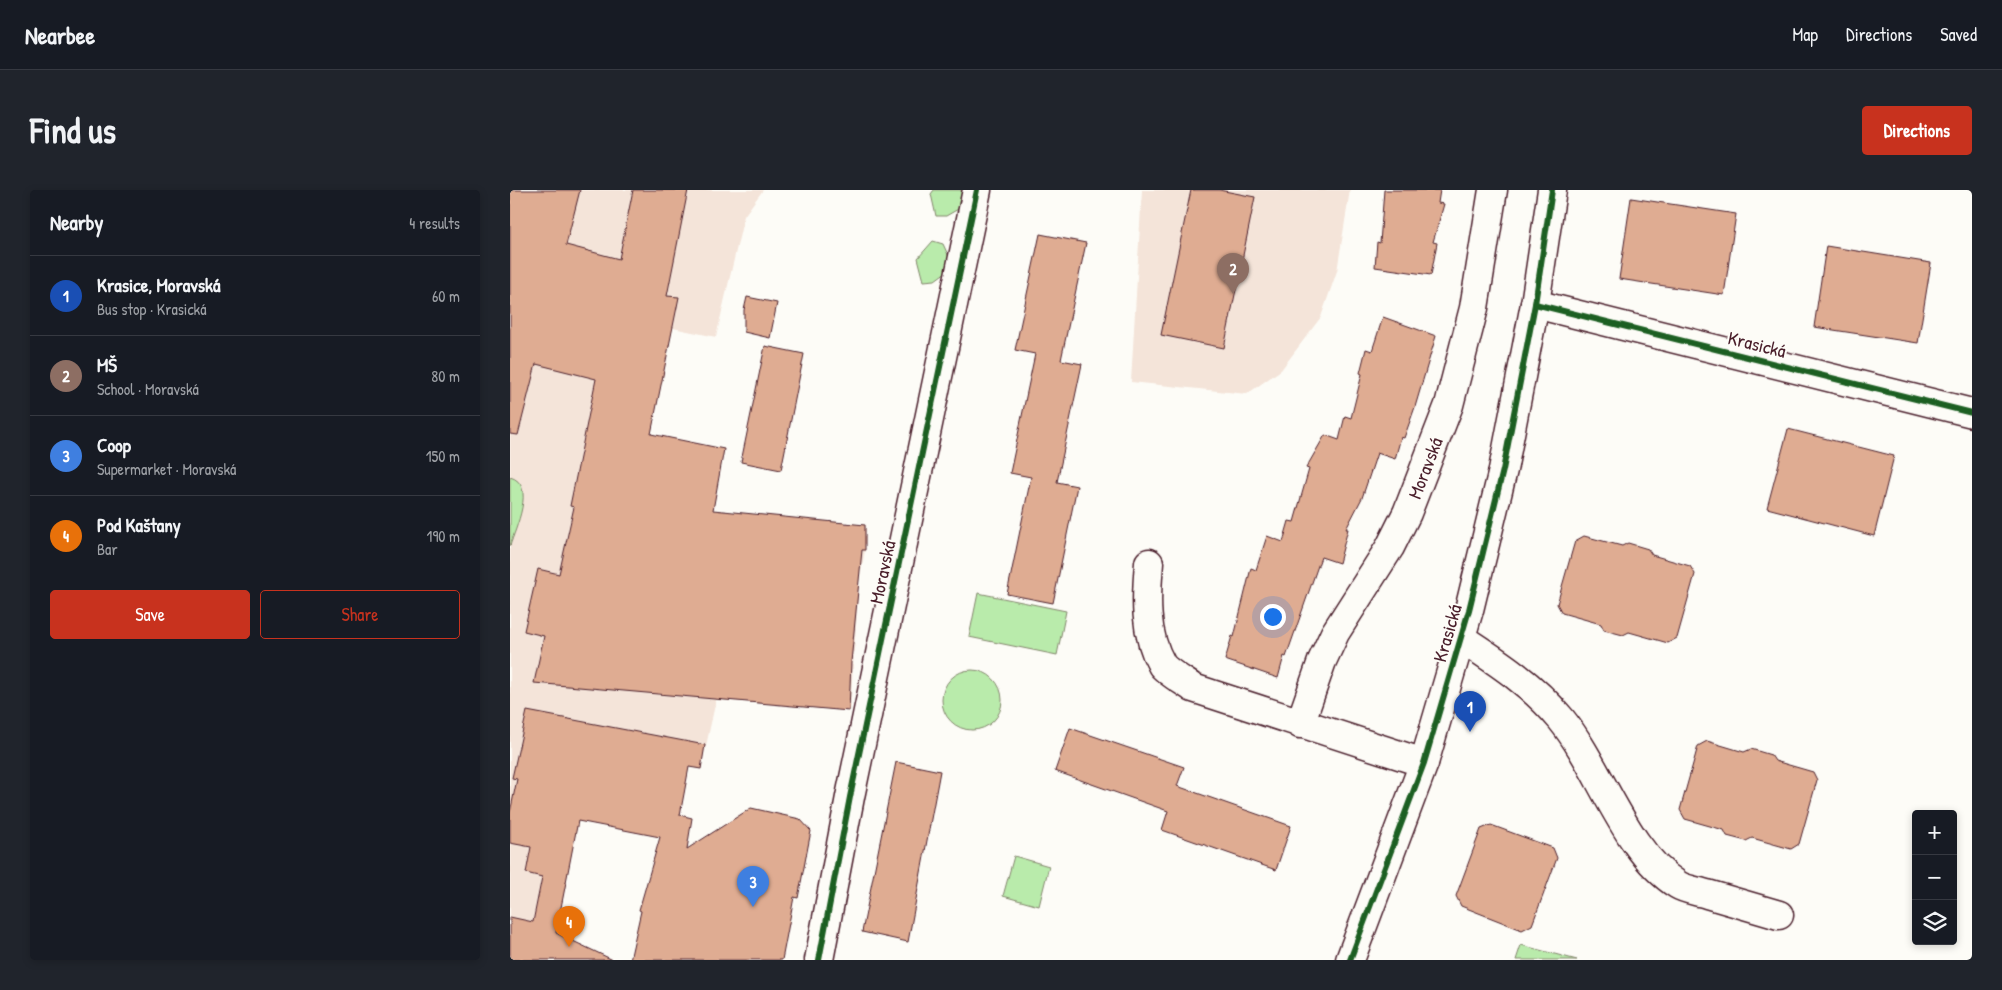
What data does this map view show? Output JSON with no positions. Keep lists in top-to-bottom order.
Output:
{
  "streets": {
    "street": ["Krasická", "Moravská"]
  },
  "page": {
    "header": "Nearbee",
    "nav": ["Map", "Directions", "Saved"],
    "buttons": [
      "Directions",
      ["Save", "Share"]
    ],
    "title": "Find us",
    "heading": ["Nearby", "4 results"],
    "pins": [
      "2",
      "1",
      "3",
      "4"
    ],
    "list": [
      {
        "mark": "1",
        "name": "Krasice, Moravská",
        "note": "Bus stop · Krasická",
        "value": "60 m"
      },
      {
        "mark": "2",
        "name": "MŠ",
        "note": "School · Moravská",
        "value": "80 m"
      },
      {
        "mark": "3",
        "name": "Coop",
        "note": "Supermarket · Moravská",
        "value": "150 m"
      },
      {
        "mark": "4",
        "name": "Pod Kaštany",
        "note": "Bar",
        "value": "190 m"
      }
    ],
    "map_buttons": ["+", "−"]
  }
}
